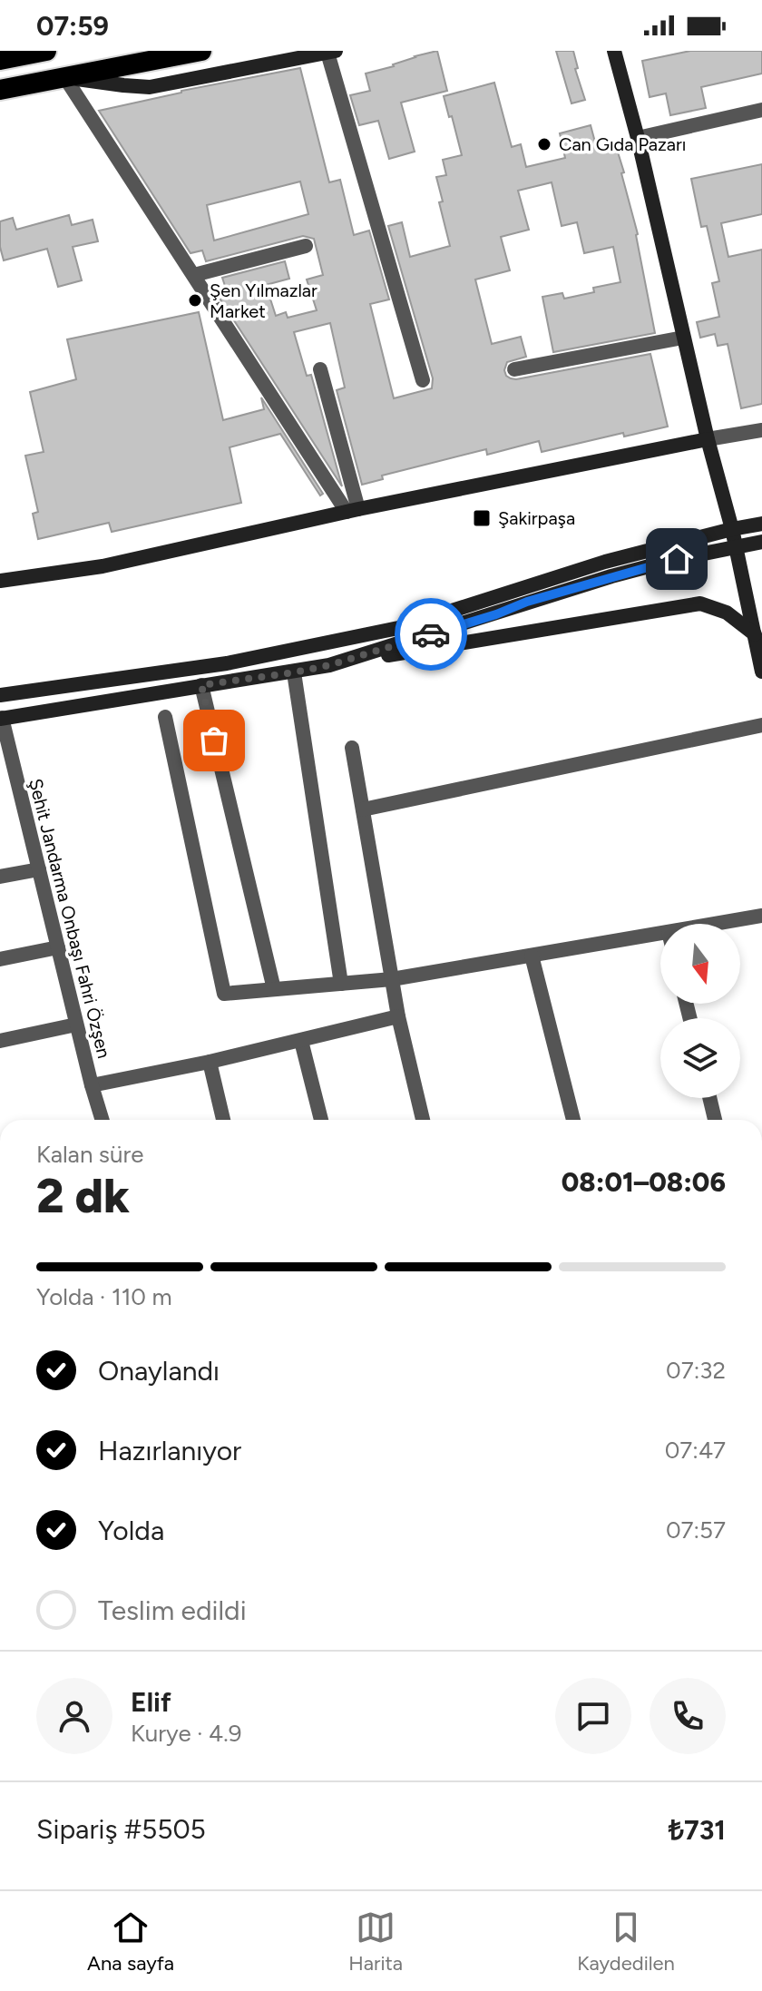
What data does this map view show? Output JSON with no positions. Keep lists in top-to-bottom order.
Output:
{
  "streets": {
    "street": ["Şehit Jandarma Onbaşı Fahri Özşen"]
  },
  "places": {
    "other": ["Can Gıda Pazarı", "Şen Yılmazlar Market"],
    "transit": ["Şakirpaşa"]
  },
  "north": "bottom",
  "page": {
    "status": "07:59",
    "heading": ["2 dk", "Kalan süre", "08:01–08:06"],
    "panel": [
      "Elif",
      "Kurye · 4.9",
      "Sipariş #5505",
      "₺731"
    ],
    "bar": "Yolda · 110 m",
    "list": [
      ["Onaylandı", "07:32"],
      ["Hazırlanıyor", "07:47"],
      ["Yolda", "07:57"],
      "Teslim edildi"
    ],
    "tabs": ["Ana sayfa", "Harita", "Kaydedilen"]
  }
}
